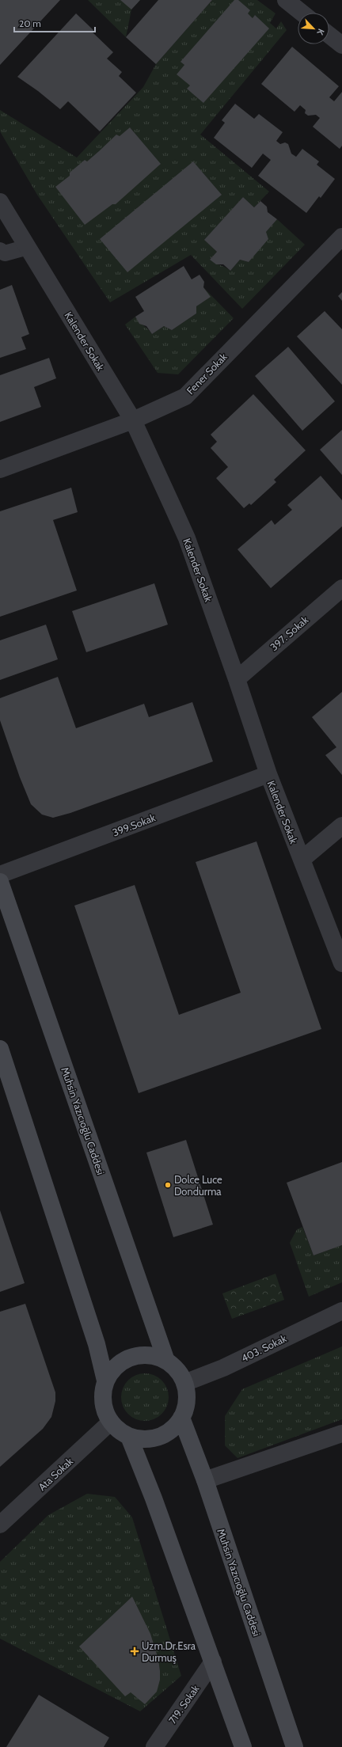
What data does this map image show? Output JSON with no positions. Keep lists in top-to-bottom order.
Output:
{
  "streets": {
    "main road": ["Muhsin Yazıcıoğlu Caddesi"],
    "street": [
      "Kalender Sokak",
      "Fener Sokak",
      "397. Sokak",
      "399.Sokak",
      "403. Sokak",
      "Ata Sokak",
      "719. Sokak"
    ]
  },
  "crossings": [
    ["Kalender Sokak", "Fener Sokak"],
    ["Kalender Sokak", "397. Sokak"],
    ["Kalender Sokak", "399.Sokak"],
    ["Muhsin Yazıcıoğlu Caddesi", "403. Sokak"],
    ["Muhsin Yazıcıoğlu Caddesi", "Ata Sokak"],
    ["403. Sokak", "Ata Sokak"]
  ],
  "places": {
    "other": ["Dolce Luce Dondurma"],
    "health": ["Uzm.Dr.Esra Durmuş"]
  },
  "scale_bar": "20 m",
  "north": "bottom right"
}
